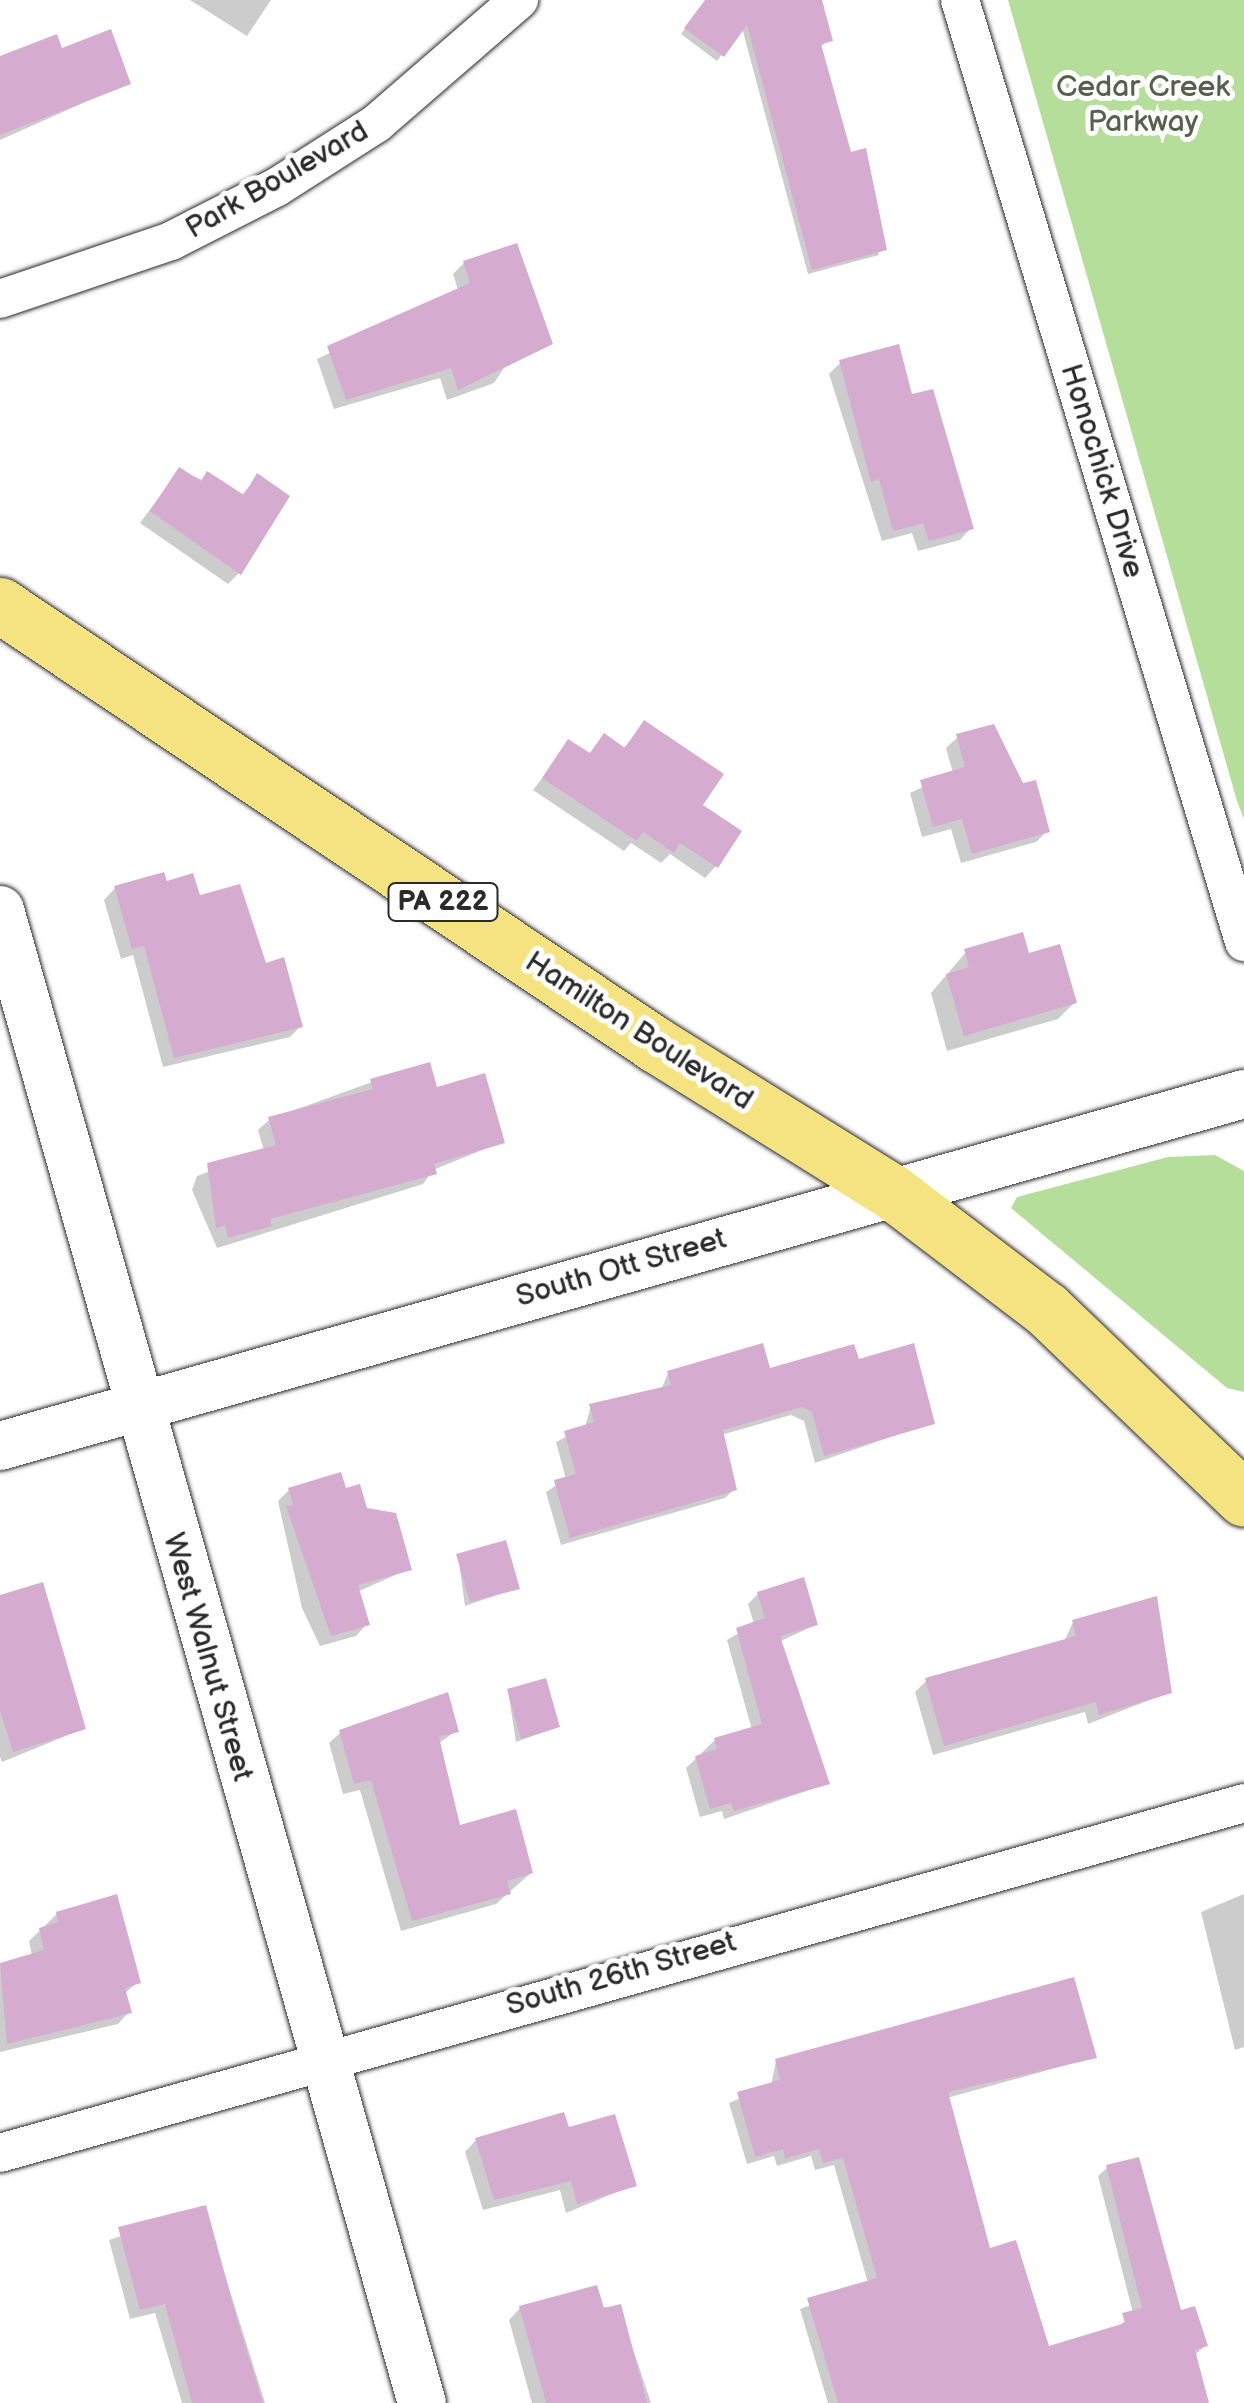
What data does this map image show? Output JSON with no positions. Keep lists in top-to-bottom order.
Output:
{
  "streets": {
    "main road": ["PA 222", "Hamilton Boulevard"],
    "street": [
      "Park Boulevard",
      "Honochick Drive",
      "South Ott Street",
      "West Walnut Street",
      "South 26th Street"
    ]
  },
  "crossings": [
    ["Hamilton Boulevard", "South Ott Street"],
    ["South Ott Street", "West Walnut Street"],
    ["West Walnut Street", "South 26th Street"]
  ],
  "parks": ["Cedar Creek Parkway"]
}
